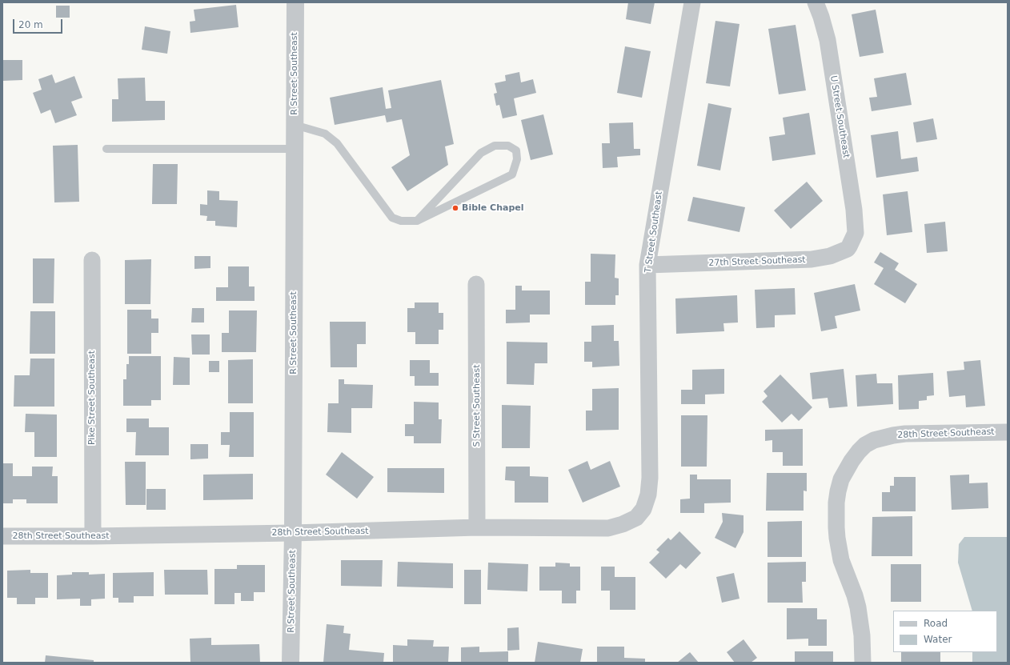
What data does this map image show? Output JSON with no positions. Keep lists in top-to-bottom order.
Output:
{
  "streets": {
    "street": [
      "R Street Southeast",
      "U Street Southeast",
      "T Street Southeast",
      "27th Street Southeast",
      "Pike Street Southeast",
      "S Street Southeast",
      "28th Street Southeast"
    ]
  },
  "crossings": [
    ["R Street Southeast", "28th Street Southeast"],
    ["U Street Southeast", "27th Street Southeast"],
    ["T Street Southeast", "27th Street Southeast"],
    ["T Street Southeast", "28th Street Southeast"],
    ["Pike Street Southeast", "28th Street Southeast"],
    ["S Street Southeast", "28th Street Southeast"]
  ],
  "places": ["Bible Chapel"],
  "legend": ["Road", "Water"],
  "scale_bar": "20 m"
}
